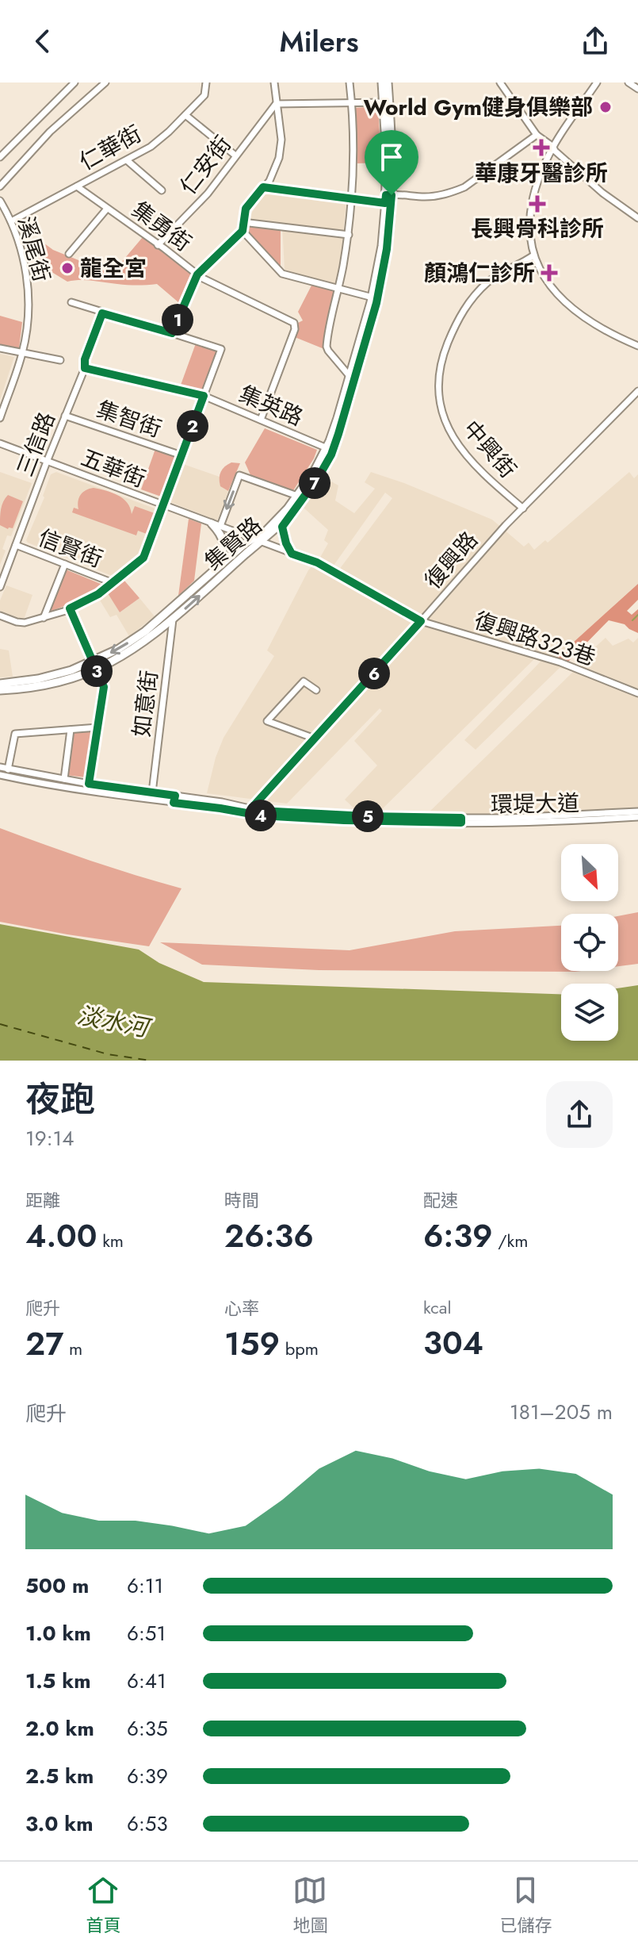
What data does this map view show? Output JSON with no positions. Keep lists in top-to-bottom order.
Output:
{
  "streets": {
    "main road": ["集賢路"],
    "street": [
      "仁華街",
      "仁安街",
      "集勇街",
      "溪尾街",
      "集英路",
      "集智街",
      "三信路",
      "中興街",
      "五華街",
      "信賢街",
      "復興路",
      "復興路323巷",
      "如意街",
      "環堤大道"
    ]
  },
  "crossings": [
    ["仁華街", "集勇街"],
    ["仁華街", "溪尾街"],
    ["仁安街", "集勇街"],
    ["集勇街", "集英路"],
    ["集英路", "三信路"],
    ["集英路", "集賢路"],
    ["集智街", "三信路"],
    ["三信路", "五華街"],
    ["三信路", "信賢街"],
    ["中興街", "復興路"],
    ["五華街", "集賢路"],
    ["五華街", "復興路"],
    ["五華街", "復興路323巷"],
    ["集賢路", "如意街"],
    ["復興路", "復興路323巷"],
    ["復興路", "環堤大道"],
    ["如意街", "環堤大道"]
  ],
  "water": ["淡水河"],
  "places": {
    "other": ["World Gym健身俱樂部", "龍全宮"],
    "health": ["華康牙醫診所", "長興骨科診所", "顏鴻仁診所"]
  },
  "north": "bottom right",
  "page": {
    "header": "Milers",
    "pins": [
      "1",
      "2",
      "7",
      "3",
      "6",
      "4",
      "5"
    ],
    "heading": ["夜跑", "19:14"],
    "stats": [
      ["距離", "4.00 km"],
      ["時間", "26:36"],
      ["配速", "6:39 /km"],
      ["爬升", "27 m"],
      ["心率", "159 bpm"],
      ["kcal", "304"]
    ],
    "chart": ["爬升", "181–205 m"],
    "list": [
      {
        "name": "500 m",
        "note": "6:11"
      },
      {
        "name": "1.0 km",
        "note": "6:51"
      },
      {
        "name": "1.5 km",
        "note": "6:41"
      },
      {
        "name": "2.0 km",
        "note": "6:35"
      },
      {
        "name": "2.5 km",
        "note": "6:39"
      },
      {
        "name": "3.0 km",
        "note": "6:53"
      }
    ],
    "tabs": ["首頁", "地圖", "已儲存"]
  }
}
